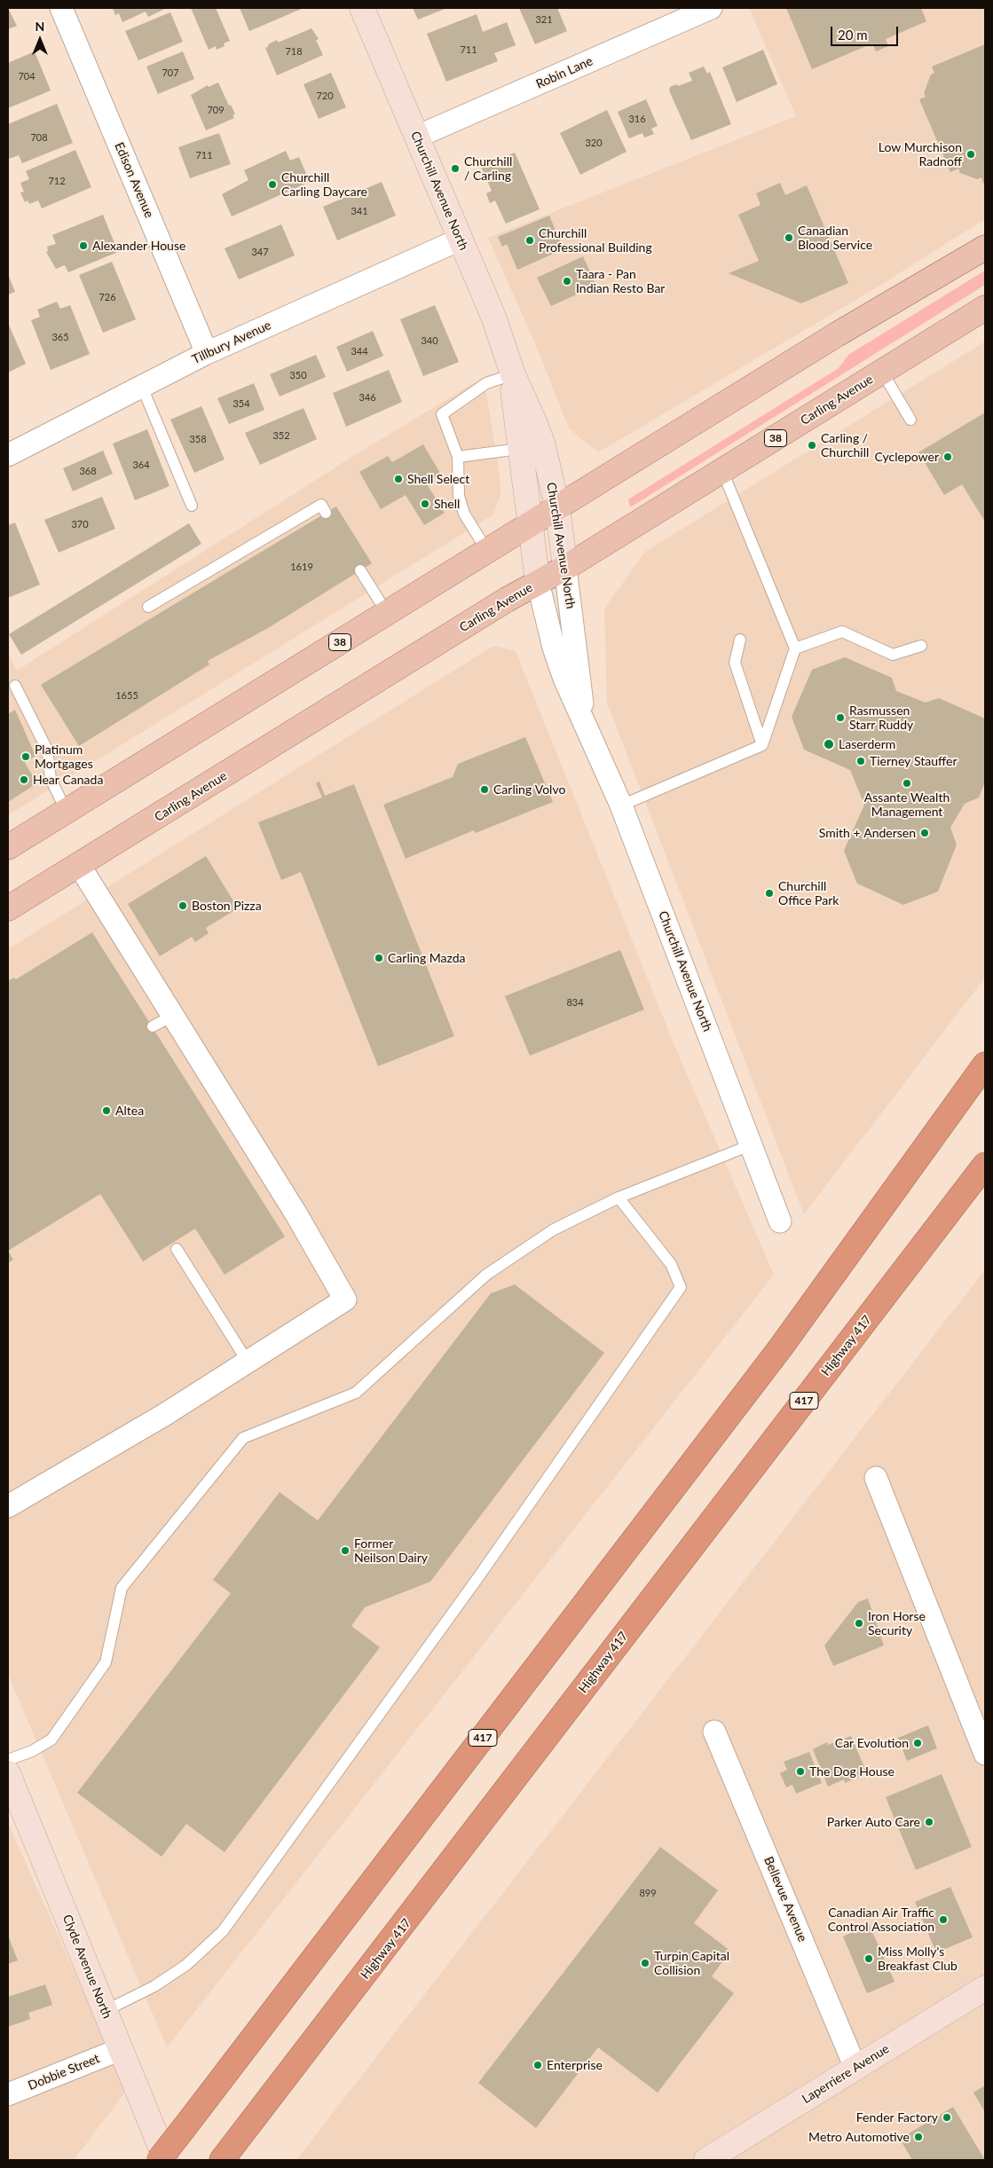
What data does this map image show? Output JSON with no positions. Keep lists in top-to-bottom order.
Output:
{
  "streets": {
    "highway": ["Highway 417", "417"],
    "main road": [
      "Churchill Avenue North",
      "Carling Avenue",
      "38",
      "Clyde Avenue North",
      "Laperriere Avenue"
    ],
    "street": [
      "Robin Lane",
      "Edison Avenue",
      "Tillbury Avenue",
      "Bellevue Avenue",
      "Dobbie Street"
    ]
  },
  "crossings": [
    ["Robin Lane", "Churchill Avenue North"],
    ["Edison Avenue", "Tillbury Avenue"],
    ["Churchill Avenue North", "Tillbury Avenue"],
    ["Churchill Avenue North", "Carling Avenue"],
    ["Churchill Avenue North", "38"],
    ["Bellevue Avenue", "Laperriere Avenue"],
    ["Clyde Avenue North", "Dobbie Street"]
  ],
  "places": [
    "Low Murchison Radnoff",
    "Churchill / Carling",
    "Churchill Carling Daycare",
    "Canadian Blood Service",
    "Churchill Professional Building",
    "Alexander House",
    "Taara - Pan Indian Resto Bar",
    "Carling / Churchill",
    "Cyclepower",
    "Shell Select",
    "Shell",
    "Rasmussen Starr Ruddy",
    "Laserderm",
    "Platinum Mortgages",
    "Tierney Stauffer",
    "Hear Canada",
    "Assante Wealth Management",
    "Carling Volvo",
    "Smith + Andersen",
    "Churchill Office Park",
    "Boston Pizza",
    "Carling Mazda",
    "Altea",
    "Former Neilson Dairy",
    "Iron Horse Security",
    "Car Evolution",
    "The Dog House",
    "Parker Auto Care",
    "Canadian Air Traffic Control Association",
    "Miss Molly's Breakfast Club",
    "Turpin Capital Collision",
    "Enterprise",
    "Fender Factory",
    "Metro Automotive"
  ],
  "house_numbers": [
    "321",
    "711",
    "718",
    "707",
    "704",
    "720",
    "709",
    "316",
    "708",
    "320",
    "711",
    "712",
    "341",
    "347",
    "726",
    "365",
    "340",
    "344",
    "350",
    "346",
    "354",
    "352",
    "358",
    "364",
    "368",
    "370",
    "1619",
    "1655",
    "834",
    "899"
  ],
  "scale_bar": "20 m",
  "north": "top"
}
